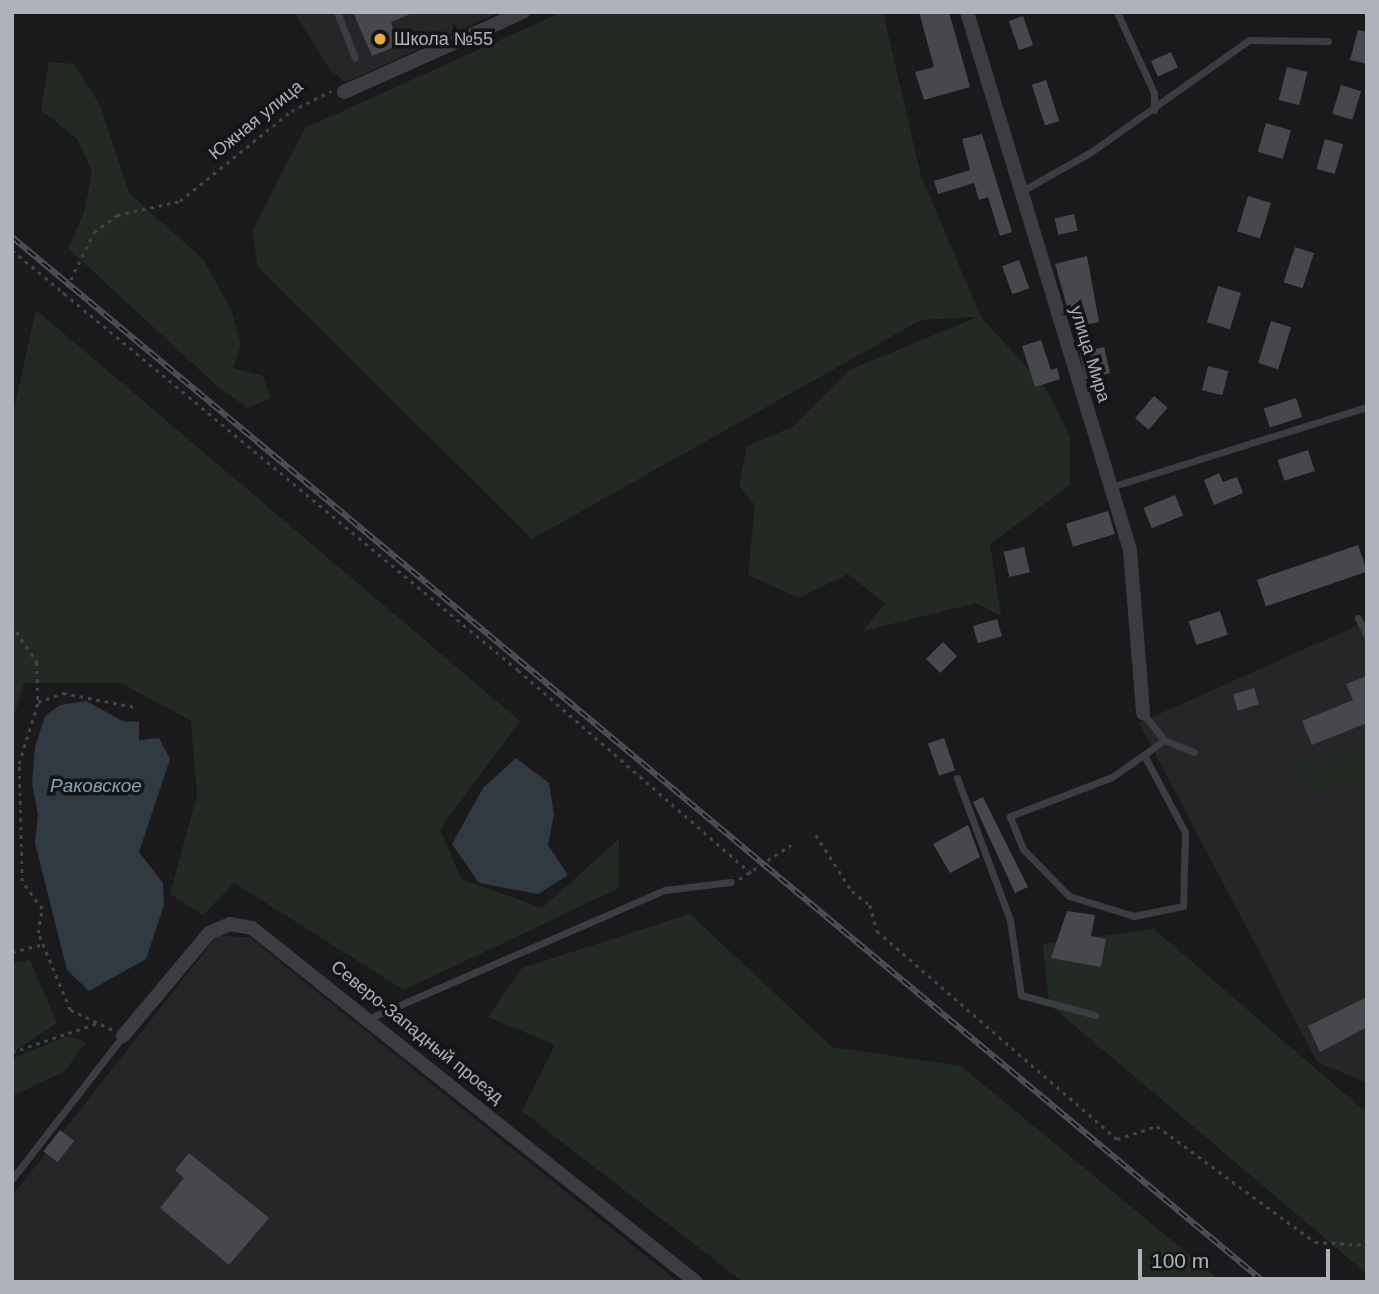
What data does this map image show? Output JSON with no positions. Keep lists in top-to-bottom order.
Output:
{
  "streets": {
    "street": ["улица Мира", "Северо-Западный проезд"],
    "path": ["Южная улица"]
  },
  "water": ["Раковское"],
  "places": ["Школа №55"],
  "scale_bar": "100 m"
}
